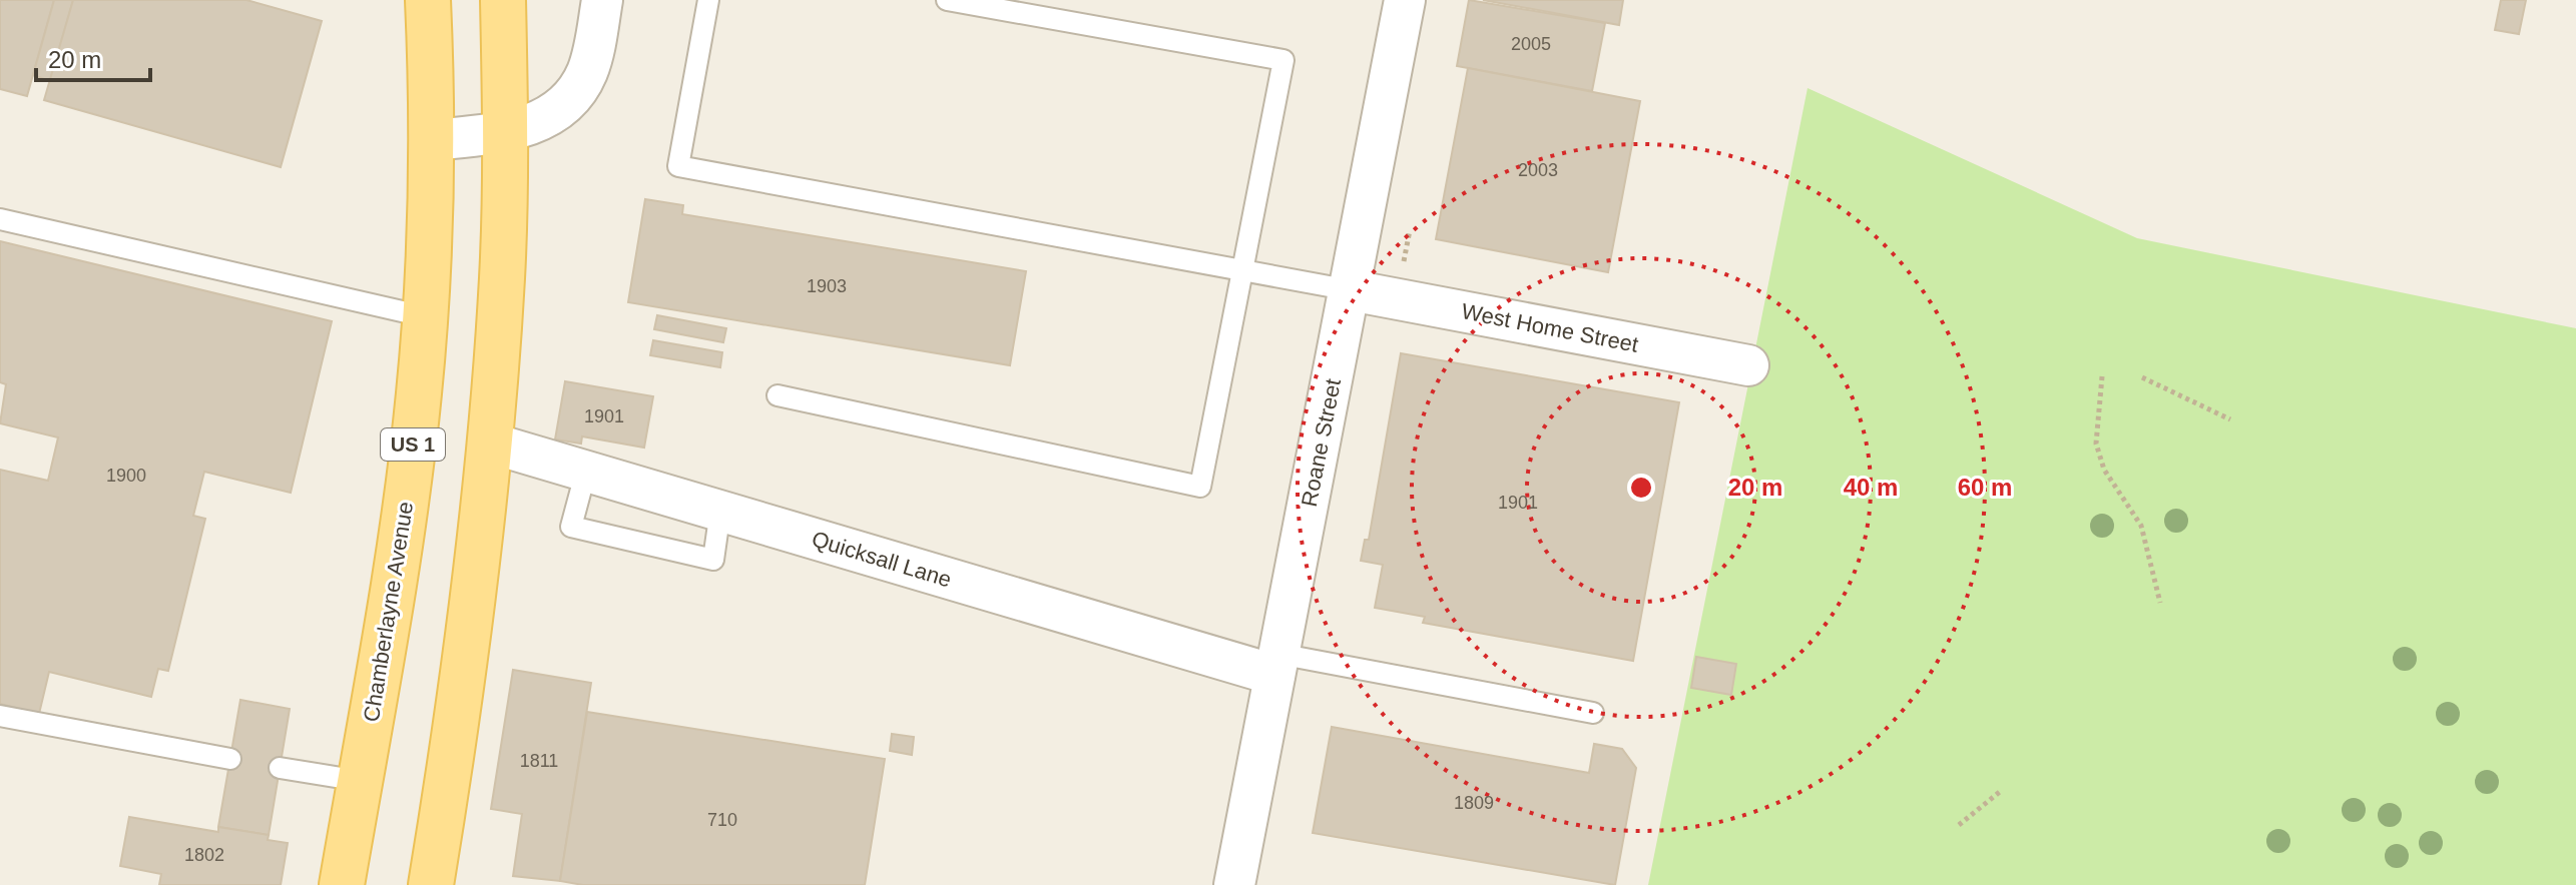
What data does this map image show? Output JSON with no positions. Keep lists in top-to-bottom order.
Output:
{
  "streets": {
    "main road": ["US 1", "Chamberlayne Avenue"],
    "street": ["West Home Street", "Roane Street", "Quicksall Lane"]
  },
  "crossings": [
    ["West Home Street", "Roane Street"],
    ["Roane Street", "Quicksall Lane"]
  ],
  "house_numbers": [
    "2005",
    "2003",
    "1903",
    "1901",
    "1900",
    "1901",
    "1811",
    "1809",
    "710",
    "1802"
  ],
  "scale_bar": "20 m",
  "rings": ["20 m", "40 m", "60 m"]
}
